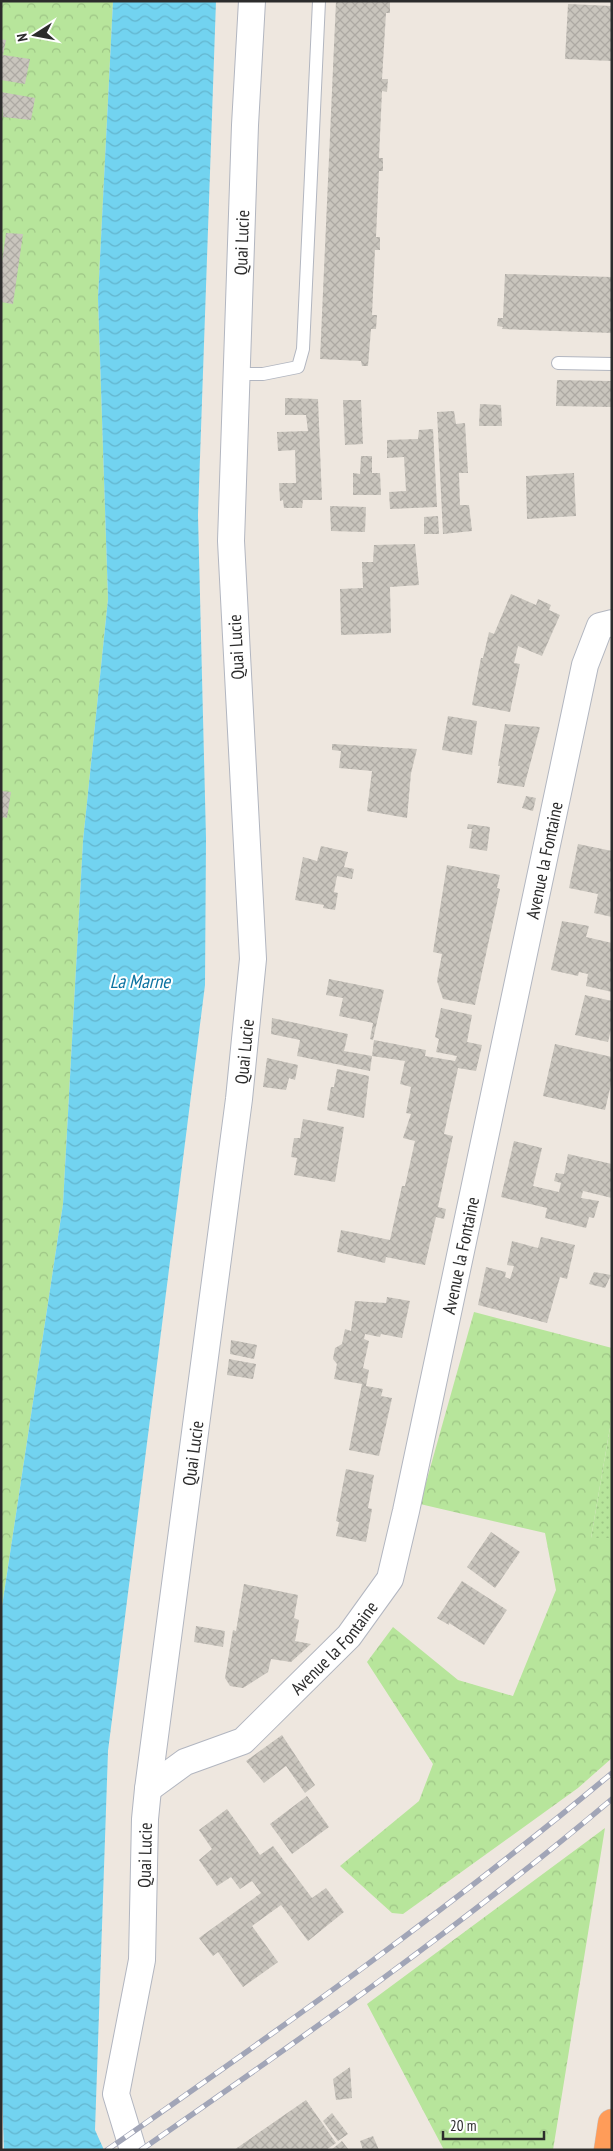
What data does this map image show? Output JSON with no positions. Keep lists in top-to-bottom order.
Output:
{
  "streets": {
    "street": ["Quai Lucie", "Avenue la Fontaine"]
  },
  "crossings": [
    ["Quai Lucie", "Avenue la Fontaine"]
  ],
  "water": ["La Marne"],
  "scale_bar": "20 m",
  "north": "left"
}
